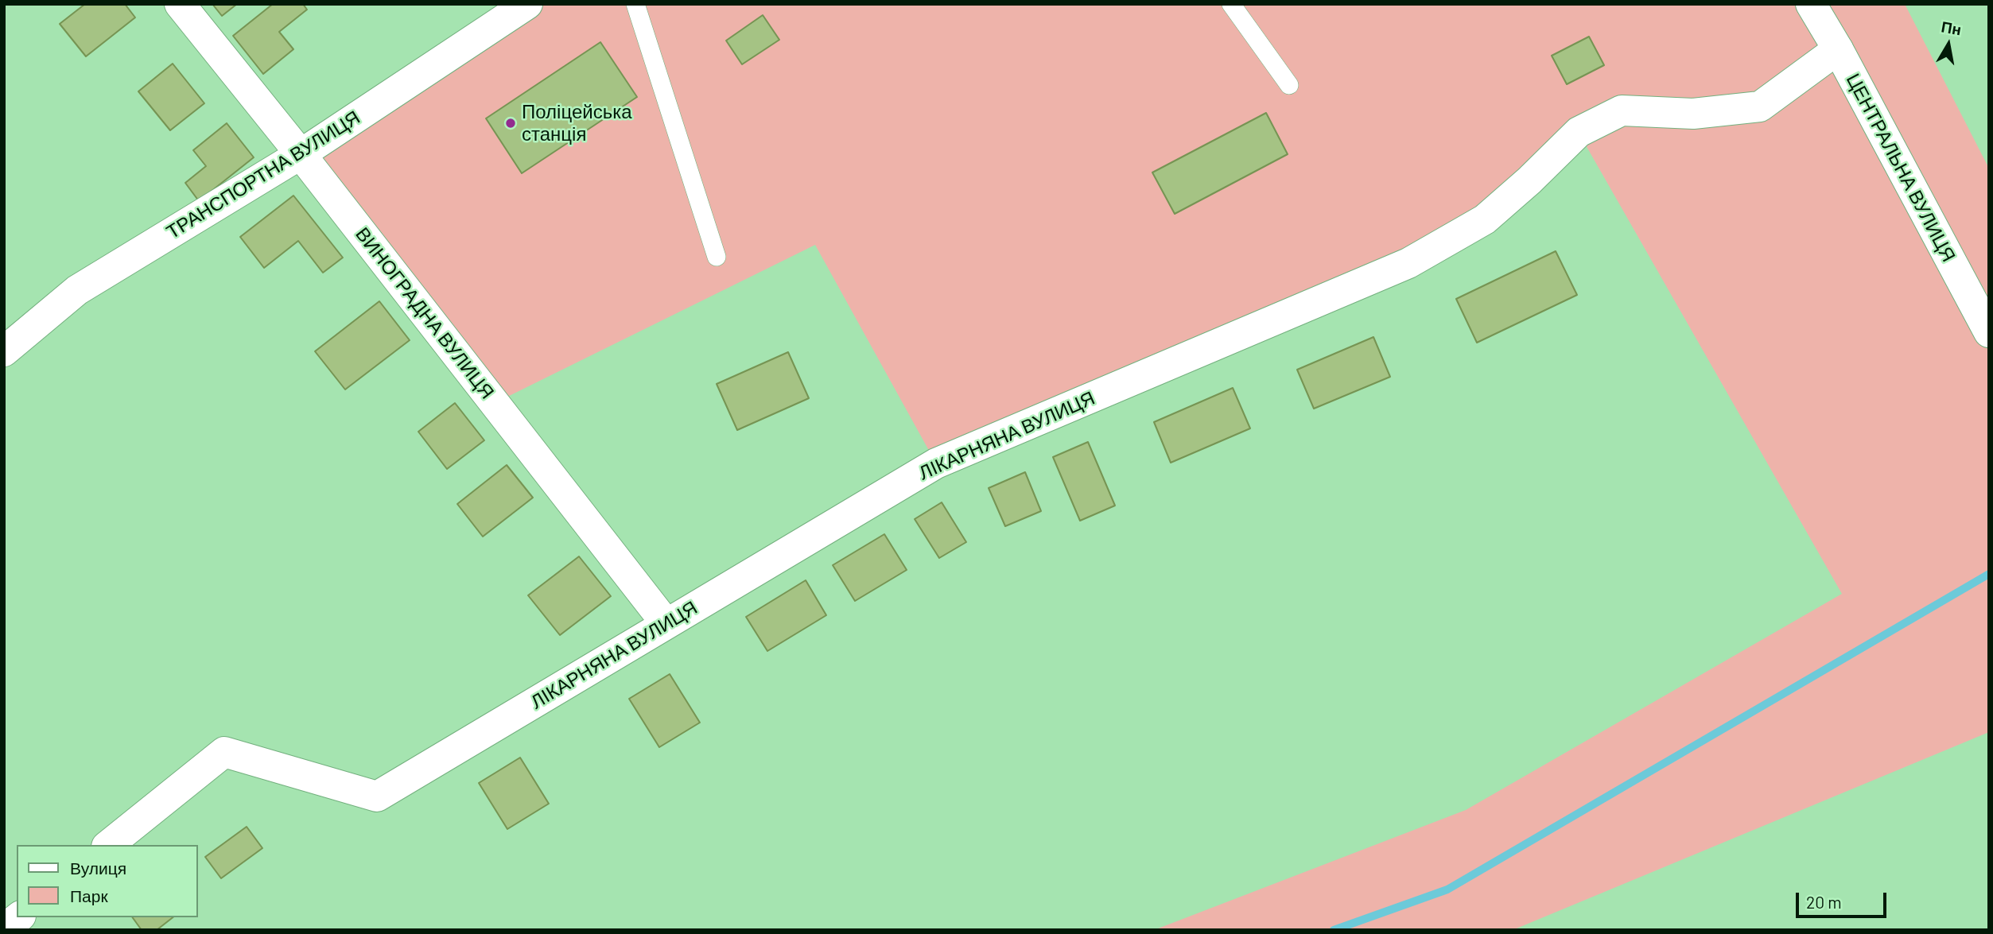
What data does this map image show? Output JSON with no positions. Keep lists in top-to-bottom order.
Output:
{
  "streets": {
    "street": [
      "ЦЕНТРАЛЬНА ВУЛИЦЯ",
      "ТРАНСПОРТНА ВУЛИЦЯ",
      "ВИНОГРАДНА ВУЛИЦЯ",
      "ЛІКАРНЯНА ВУЛИЦЯ"
    ]
  },
  "crossings": [
    ["ЦЕНТРАЛЬНА ВУЛИЦЯ", "ЛІКАРНЯНА ВУЛИЦЯ"],
    ["ТРАНСПОРТНА ВУЛИЦЯ", "ВИНОГРАДНА ВУЛИЦЯ"],
    ["ВИНОГРАДНА ВУЛИЦЯ", "ЛІКАРНЯНА ВУЛИЦЯ"]
  ],
  "places": ["Поліцейська станція"],
  "legend": ["Вулиця", "Парк"],
  "scale_bar": "20 m",
  "north": "top"
}
